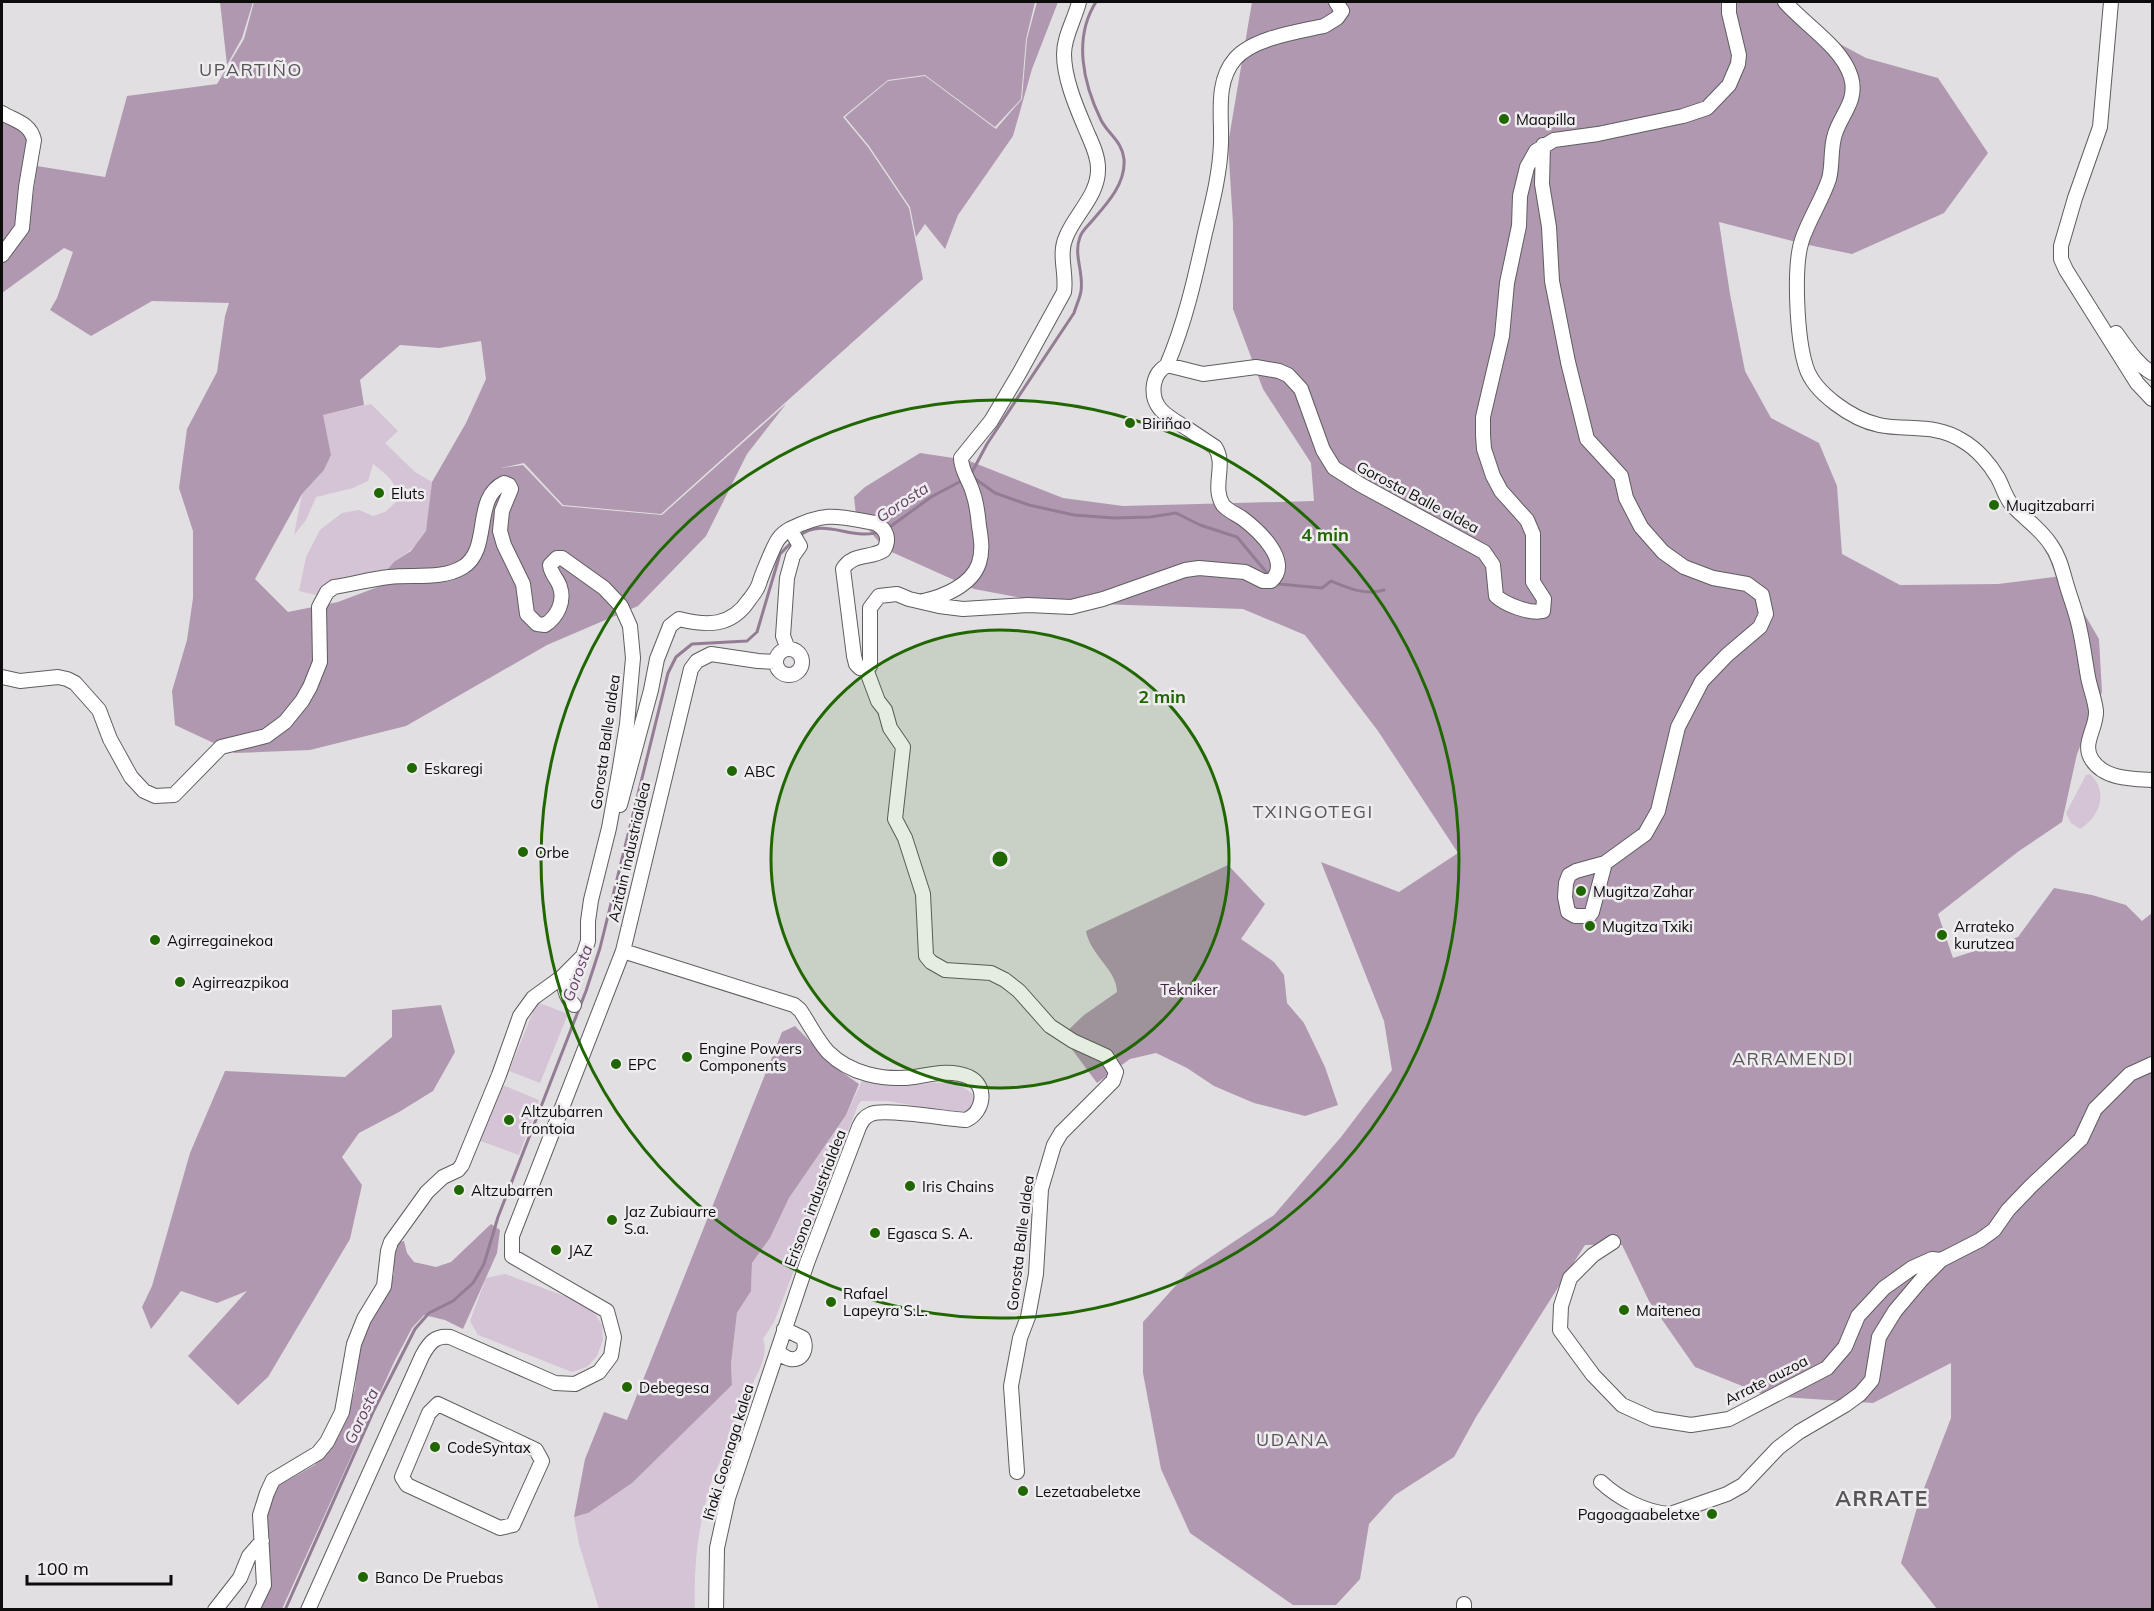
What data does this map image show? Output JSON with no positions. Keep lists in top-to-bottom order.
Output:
{
  "streets": {
    "street": [
      "Gorosta Balle aldea",
      "Azitain industrialdea",
      "Erisono industrialdea",
      "Arrate auzoa",
      "Iñaki Goenaga kalea"
    ]
  },
  "crossings": [
    ["Azitain industrialdea", "Erisono industrialdea"],
    ["Erisono industrialdea", "Iñaki Goenaga kalea"]
  ],
  "districts": [
    "UPARTIÑO",
    "TXINGOTEGI",
    "ARRAMENDI",
    "UDANA",
    "ARRATE"
  ],
  "water": ["Gorosta"],
  "parks": ["Tekniker"],
  "places": [
    "Maapilla",
    "Biriñao",
    "Eluts",
    "Mugitzabarri",
    "Eskaregi",
    "ABC",
    "Orbe",
    "Mugitza Zahar",
    "Mugitza Txiki",
    "Arrateko kurutzea",
    "Agirregainekoa",
    "Agirreazpikoa",
    "Engine Powers Components",
    "EPC",
    "Altzubarren frontoia",
    "Iris Chains",
    "Altzubarren",
    "Jaz Zubiaurre S.a.",
    "Egasca S. A.",
    "JAZ",
    "Rafael Lapeyra S.L.",
    "Maitenea",
    "Debegesa",
    "CodeSyntax",
    "Lezetaabeletxe",
    "Pagoagaabeletxe",
    "Banco De Pruebas"
  ],
  "scale_bar": "100 m",
  "rings": ["4 min", "2 min"]
}
